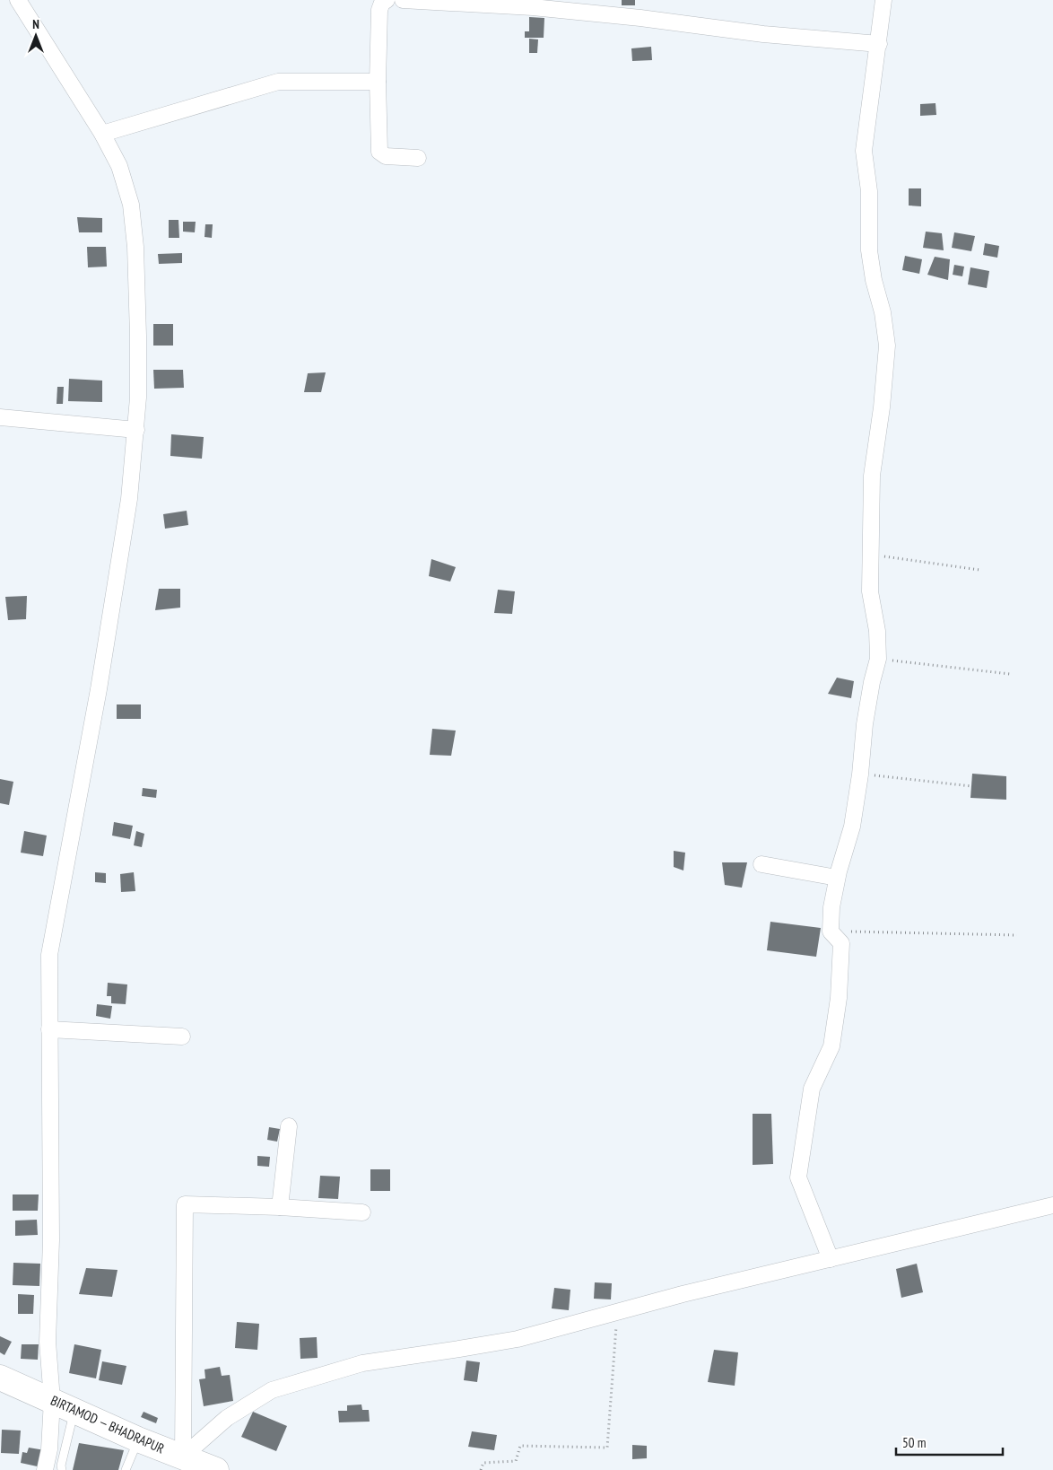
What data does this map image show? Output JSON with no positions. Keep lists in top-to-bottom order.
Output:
{
  "streets": {
    "main road": ["BIRTAMOD — BHADRAPUR"]
  },
  "scale_bar": "50 m",
  "north": "top"
}
